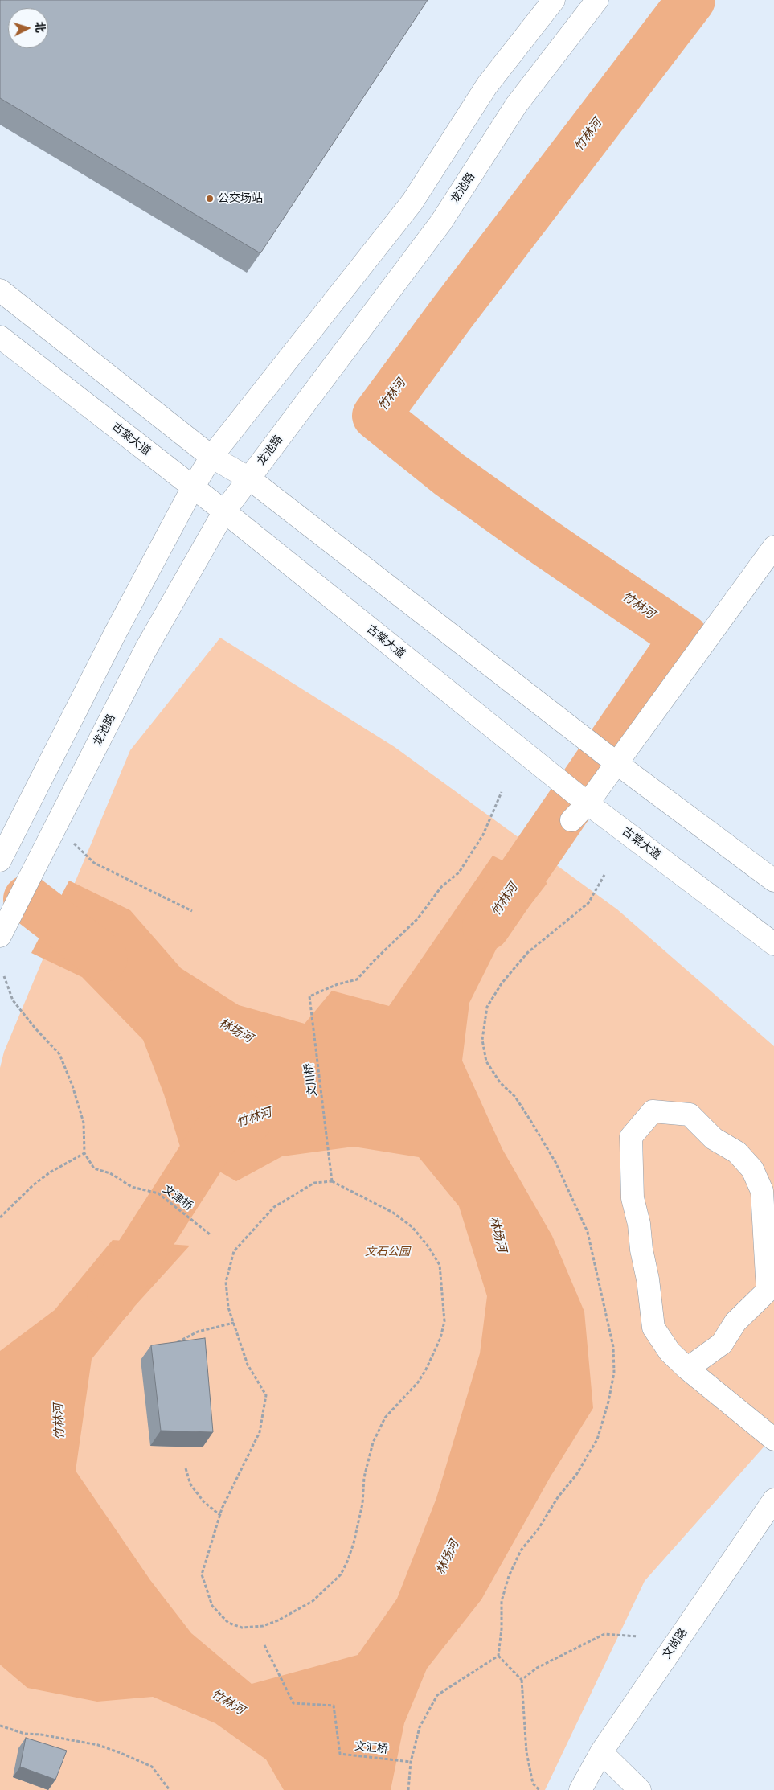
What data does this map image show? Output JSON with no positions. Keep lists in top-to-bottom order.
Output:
{
  "streets": {
    "main road": ["龙池路", "古棠大道", "文尚路"],
    "path": ["文川桥", "文津桥", "文汇桥"]
  },
  "crossings": [
    ["龙池路", "古棠大道"]
  ],
  "water": ["竹林河", "林场河"],
  "parks": ["文石公园"],
  "places": ["公交场站"],
  "north": "right"
}
